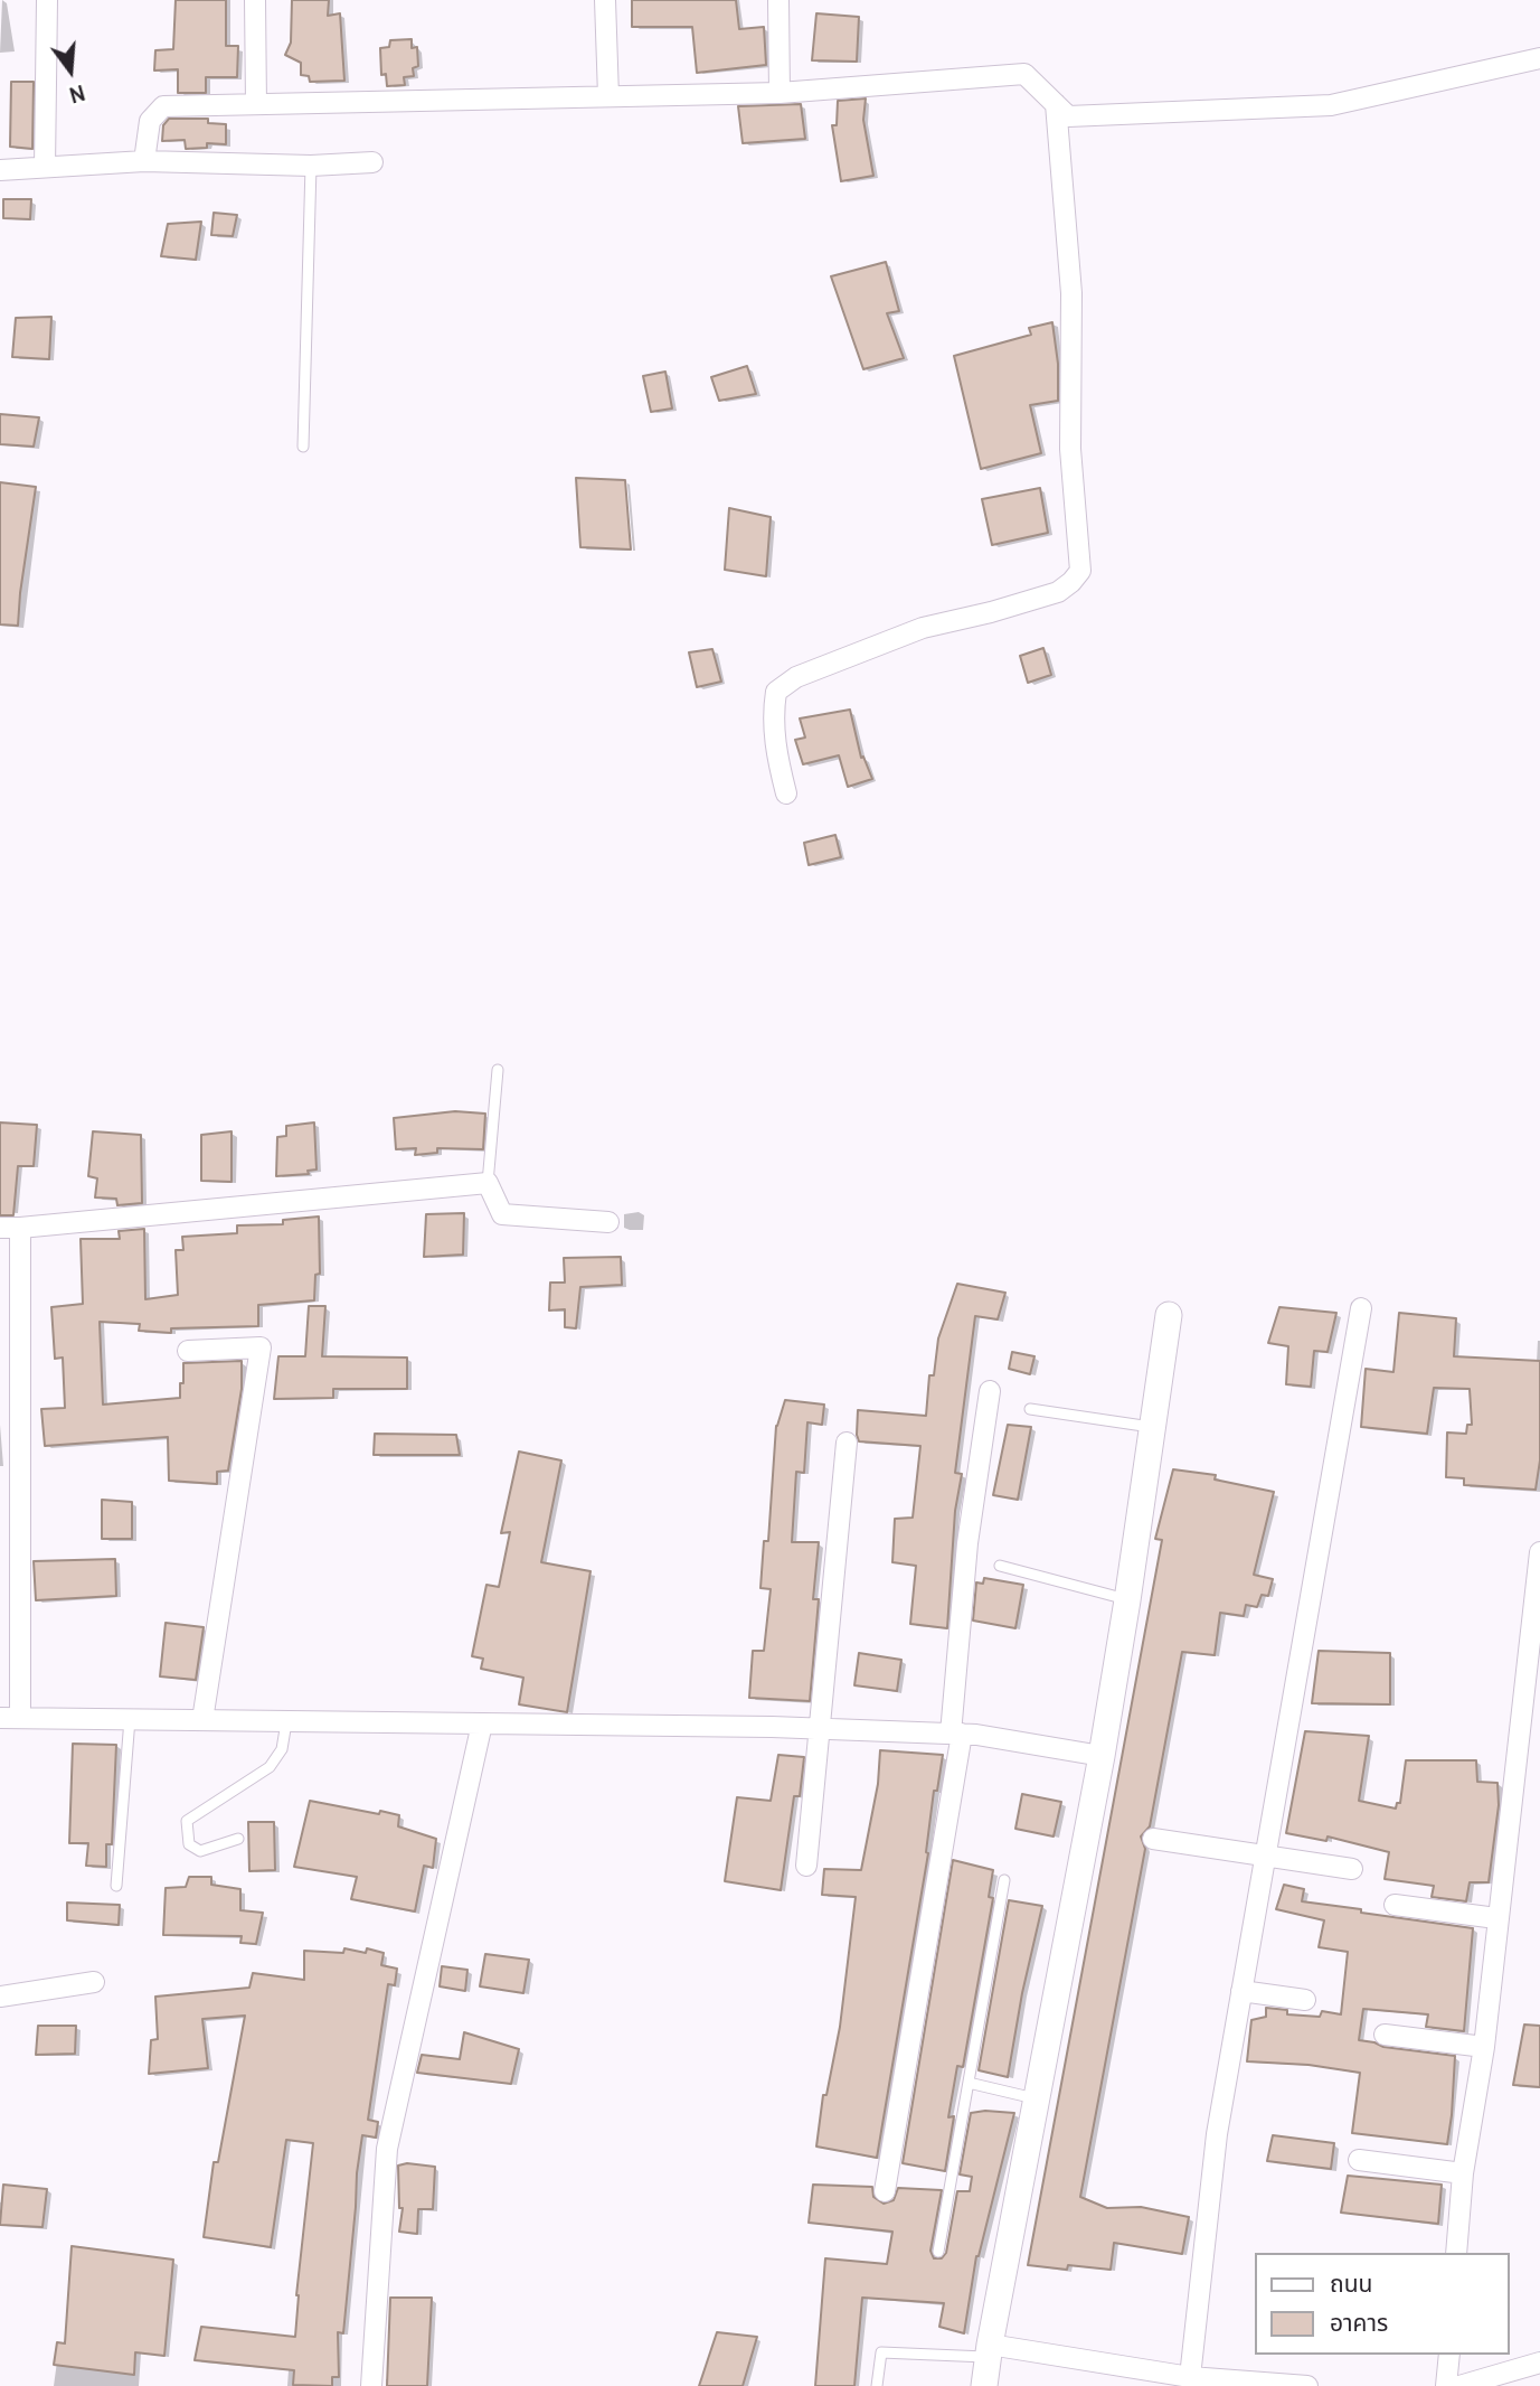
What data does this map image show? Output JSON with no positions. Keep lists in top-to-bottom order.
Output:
{
  "legend": ["ถนน", "อาคาร"],
  "north": "bottom"
}
